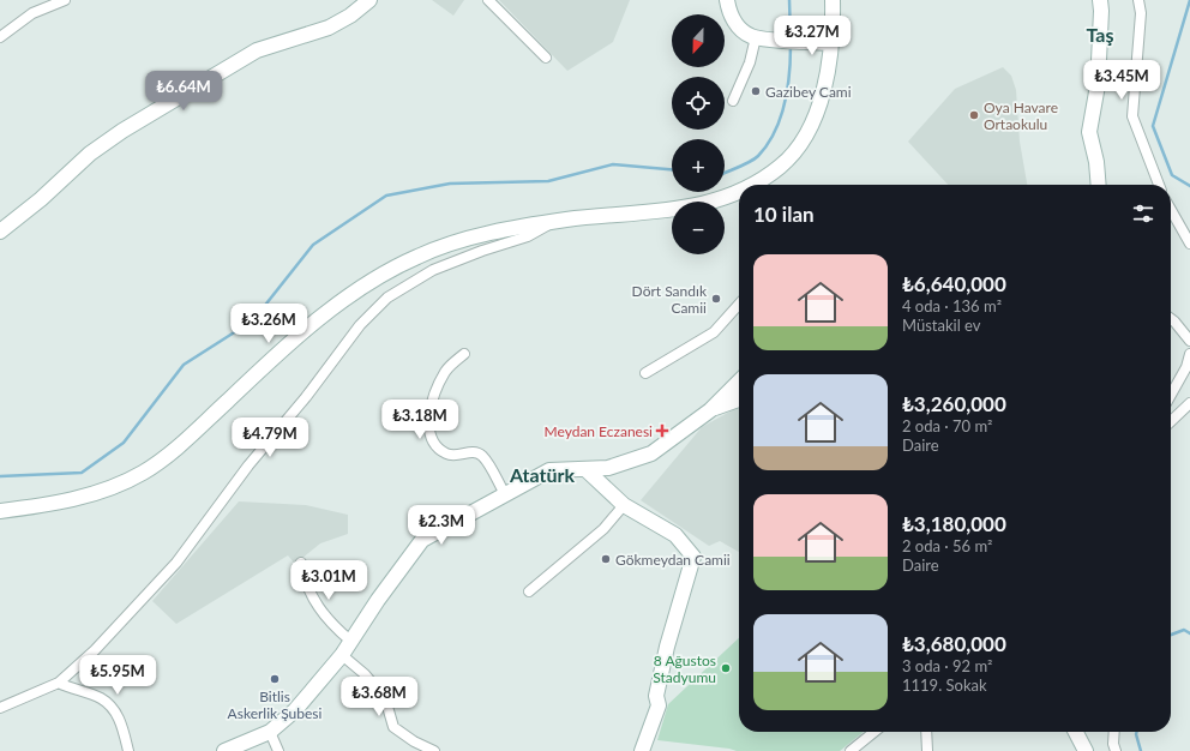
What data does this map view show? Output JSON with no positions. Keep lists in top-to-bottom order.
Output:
{
  "districts": ["Taş", "Atatürk"],
  "places": {
    "other": [
      "Gazibey Cami",
      "Oya Havare Ortaokulu",
      "Dört Sandık Camii",
      "Gökmeydan Camii",
      "8 Ağustos Stadyumu",
      "Bitlis Askerlik Şubesi"
    ],
    "health": ["Meydan Eczanesi"]
  },
  "north": "bottom",
  "page": {
    "map_buttons": ["+", "−"],
    "price": [
      "₺3.27M",
      "₺3.45M",
      "₺6.64M",
      "₺3.26M",
      "₺3.18M",
      "₺4.79M",
      "₺2.3M",
      "₺3.01M",
      "₺5.95M",
      "₺3.68M"
    ],
    "heading": "10 ilan",
    "list": [
      {
        "name": "₺6,640,000",
        "note": "4 oda · 136 m² · Müstakil ev"
      },
      {
        "name": "₺3,260,000",
        "note": "2 oda · 70 m² · Daire"
      },
      {
        "name": "₺3,180,000",
        "note": "2 oda · 56 m² · Daire"
      },
      {
        "name": "₺3,680,000",
        "note": "3 oda · 92 m² · 1119. Sokak"
      }
    ]
  }
}
